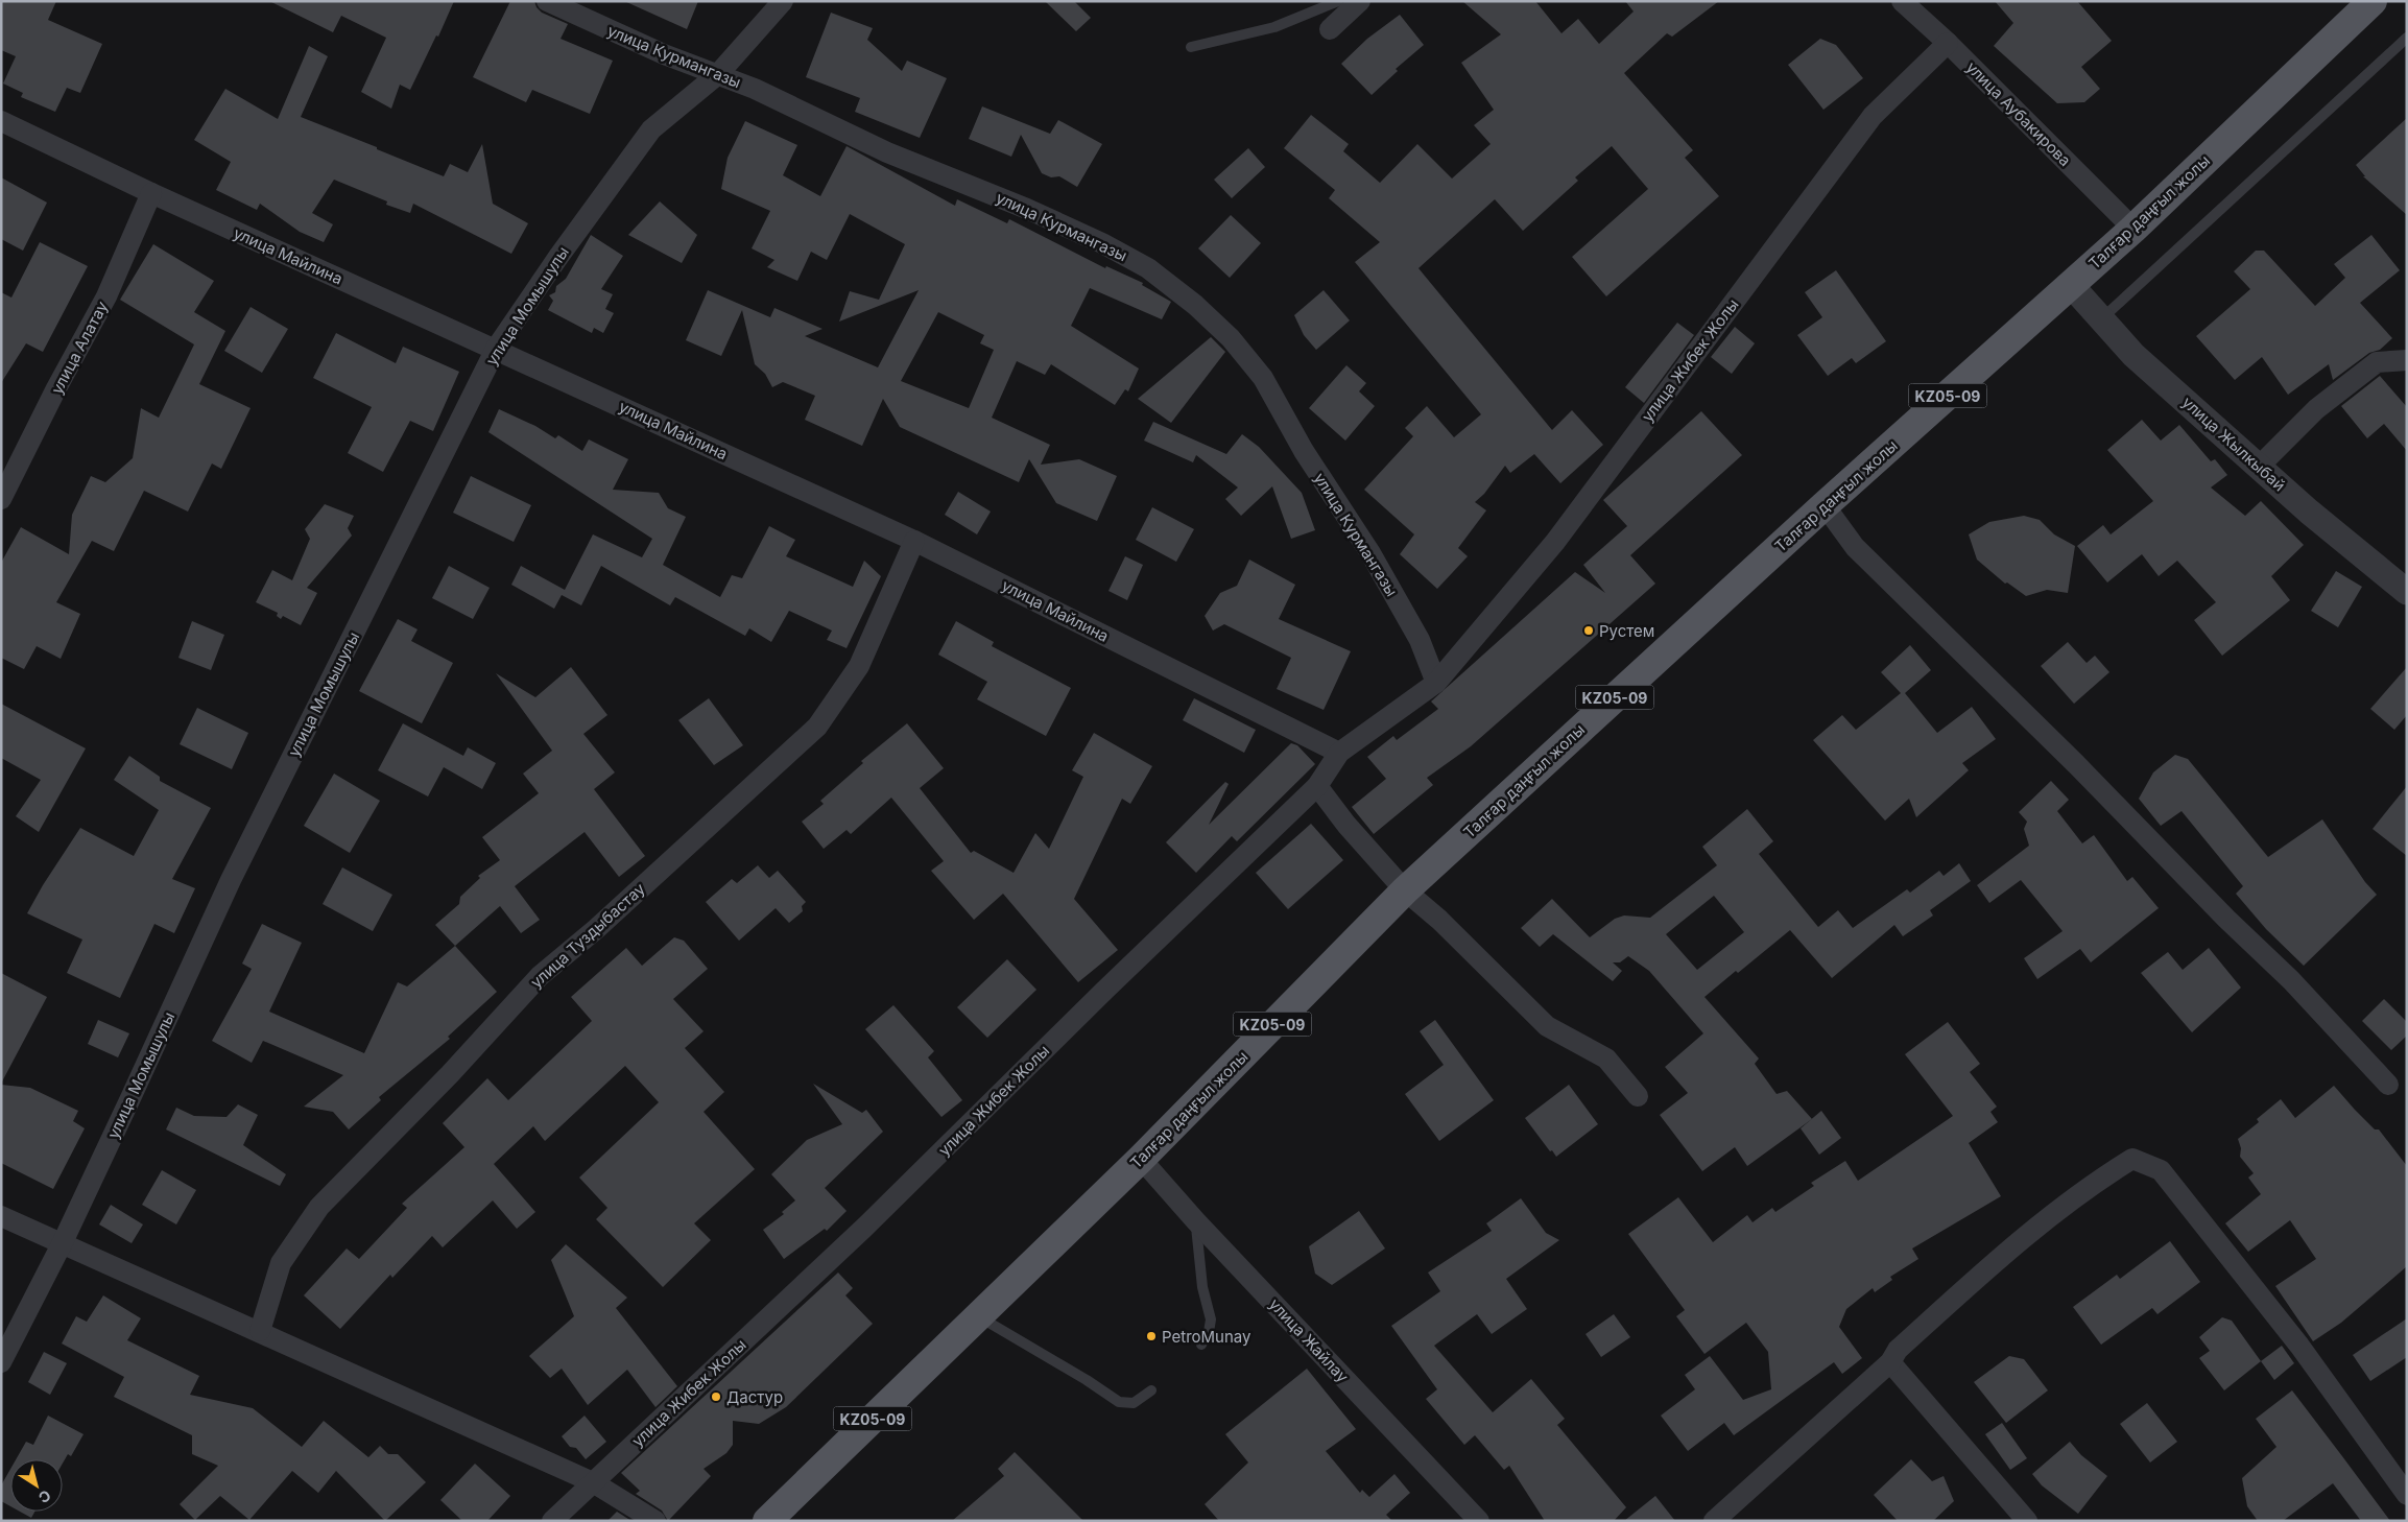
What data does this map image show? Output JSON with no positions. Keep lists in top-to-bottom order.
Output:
{
  "streets": {
    "main road": ["Талғар даңғыл жолы", "KZ05-09"],
    "street": [
      "улица Курмангазы",
      "улица Аубакирова",
      "улица Майлина",
      "улица Момышулы",
      "улица Алатау",
      "улица Жибек Жолы",
      "улица Жылкыбай",
      "улица Туздыбастау",
      "улица Жайлау"
    ]
  },
  "crossings": [
    ["улица Курмангазы", "улица Момышулы"],
    ["улица Курмангазы", "улица Жибек Жолы"],
    ["улица Аубакирова", "Талғар даңғыл жолы"],
    ["улица Аубакирова", "улица Жибек Жолы"],
    ["Талғар даңғыл жолы", "улица Жылкыбай"],
    ["Талғар даңғыл жолы", "улица Жайлау"],
    ["улица Майлина", "улица Момышулы"],
    ["улица Майлина", "улица Алатау"],
    ["улица Майлина", "улица Жибек Жолы"],
    ["улица Майлина", "улица Туздыбастау"]
  ],
  "places": ["Рустем", "PetroMunay", "Дастур"],
  "north": "bottom right"
}
